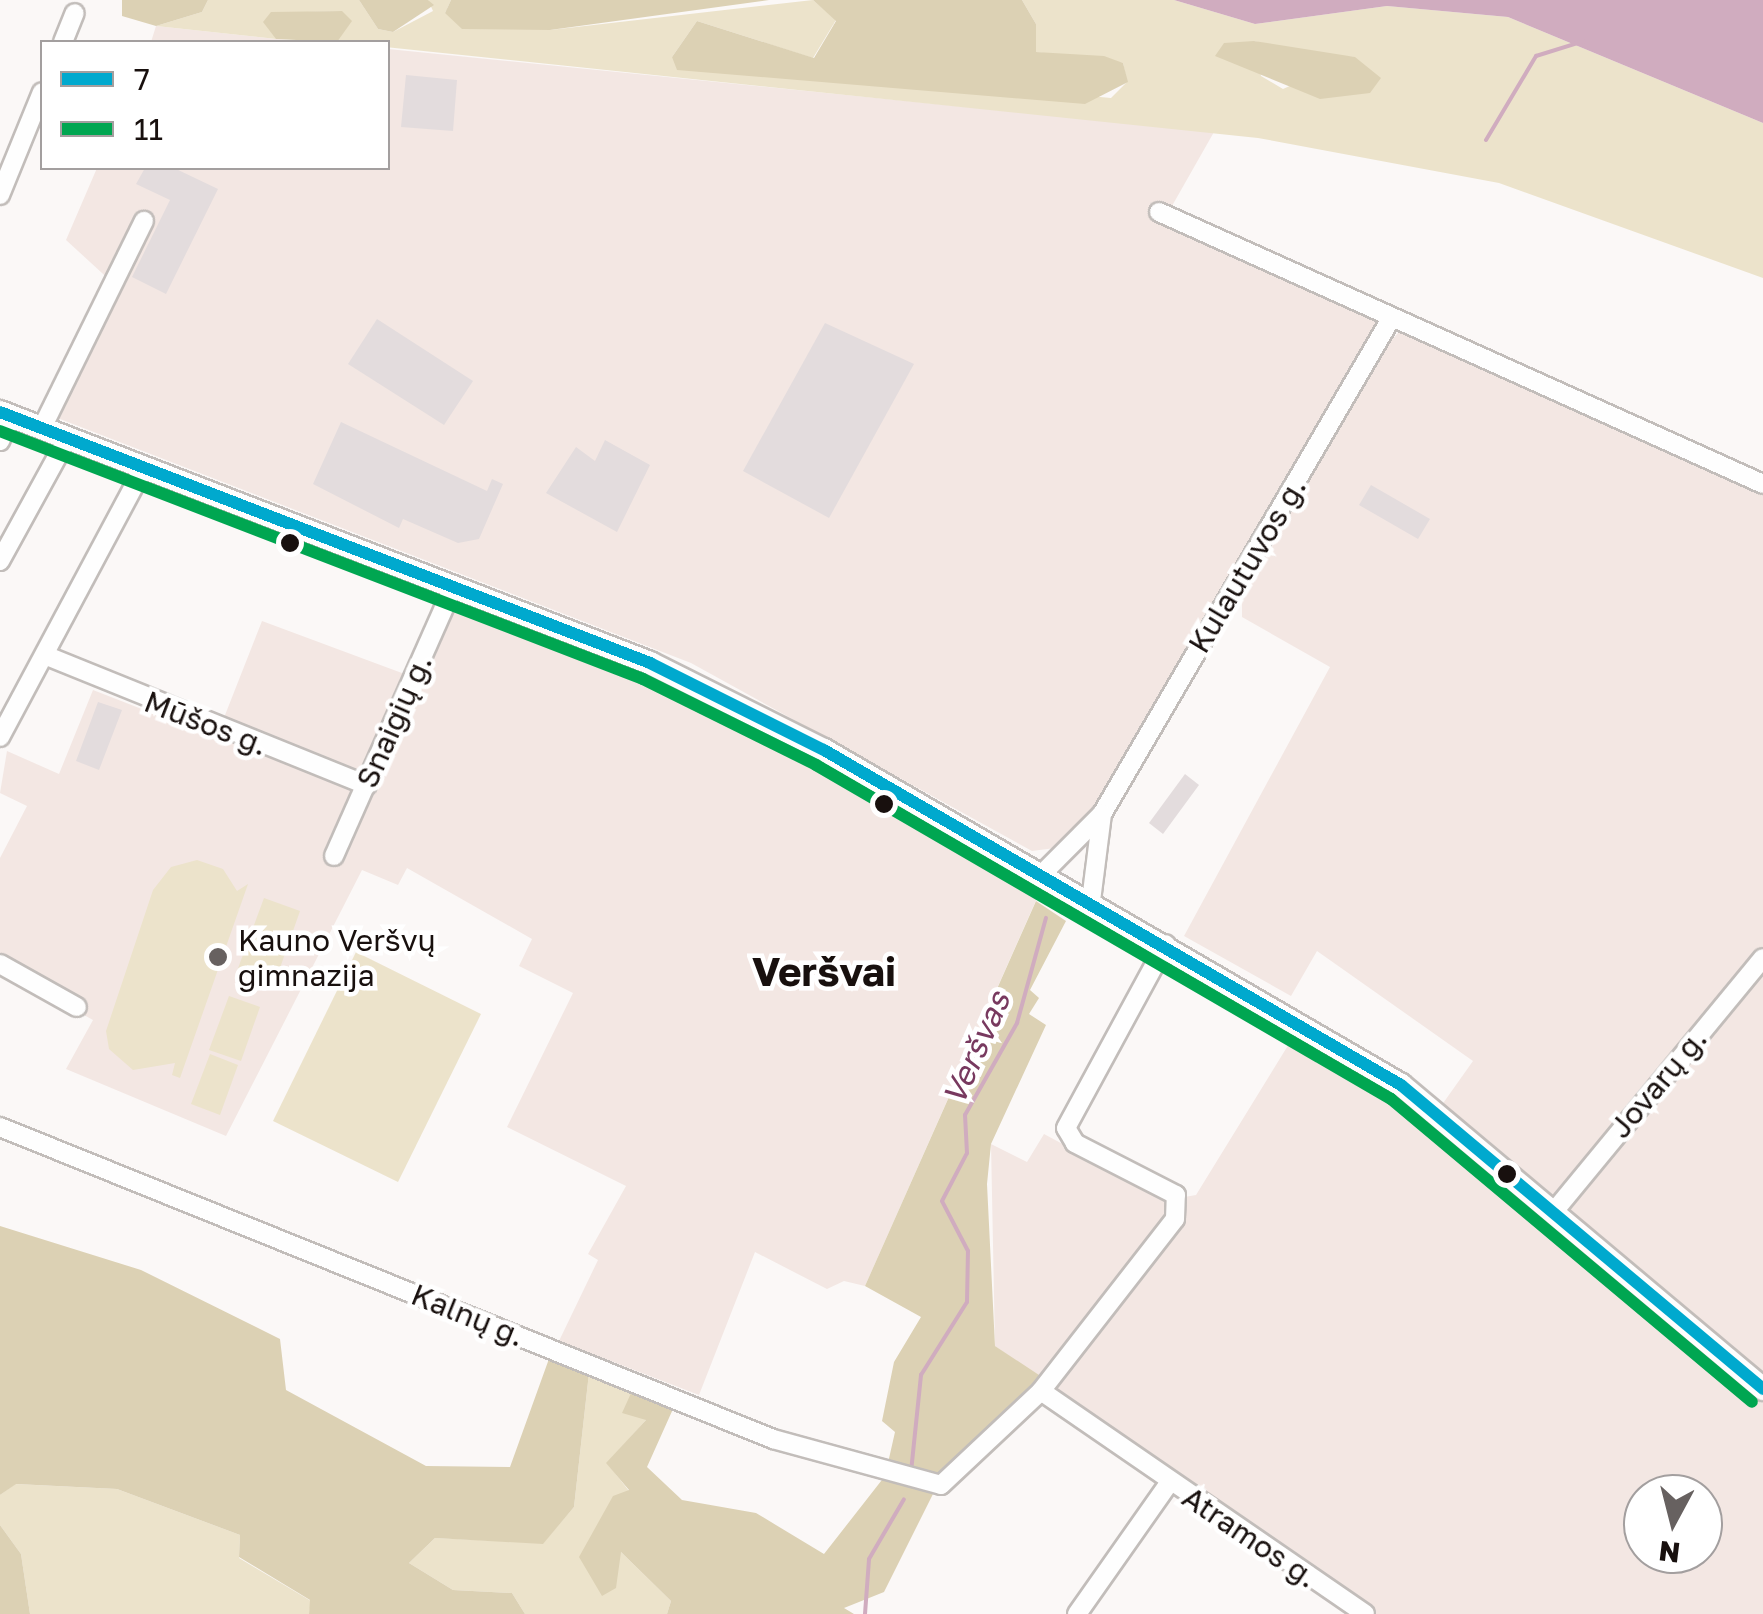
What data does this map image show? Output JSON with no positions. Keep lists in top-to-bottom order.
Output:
{
  "streets": {
    "street": [
      "Kulautuvos g.",
      "Snaigių g.",
      "Mūšos g.",
      "Jovarų g.",
      "Kalnų g.",
      "Atramos g."
    ]
  },
  "crossings": [
    ["Snaigių g.", "Mūšos g."]
  ],
  "districts": ["Veršvai"],
  "water": ["Veršvas"],
  "places": ["Kauno Veršvų gimnazija"],
  "lines": ["transit line 7", "transit line 11"],
  "legend": ["7", "11"],
  "north": "bottom"
}
